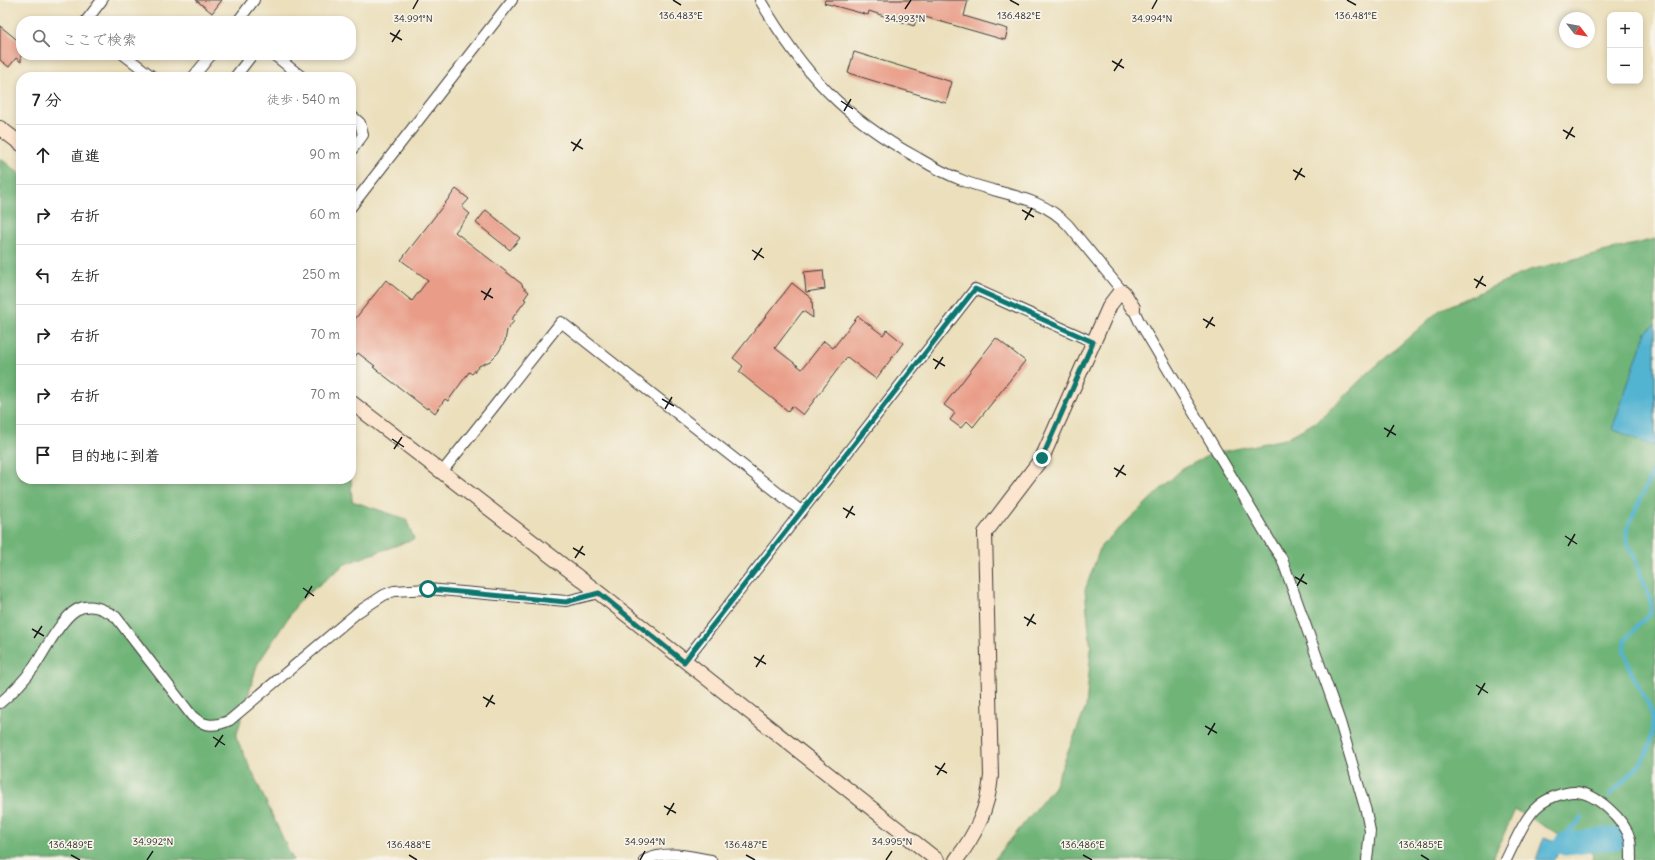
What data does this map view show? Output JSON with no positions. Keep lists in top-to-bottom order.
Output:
{
  "north": "bottom right",
  "page": {
    "map_buttons": ["+", "−"],
    "search": "ここで検索",
    "heading": ["7 分", "徒歩 · 540 m"],
    "list": [
      ["直進", "90 m"],
      ["右折", "60 m"],
      ["左折", "250 m"],
      ["右折", "70 m"],
      ["右折", "70 m"],
      "目的地に到着"
    ]
  },
  "coordinates": [
    "136.483°E",
    "136.482°E",
    "136.481°E",
    "34.993°N",
    "34.991°N",
    "34.994°N",
    "34.992°N",
    "34.995°N",
    "136.489°E",
    "136.488°E",
    "136.487°E",
    "136.486°E",
    "136.485°E"
  ]
}
